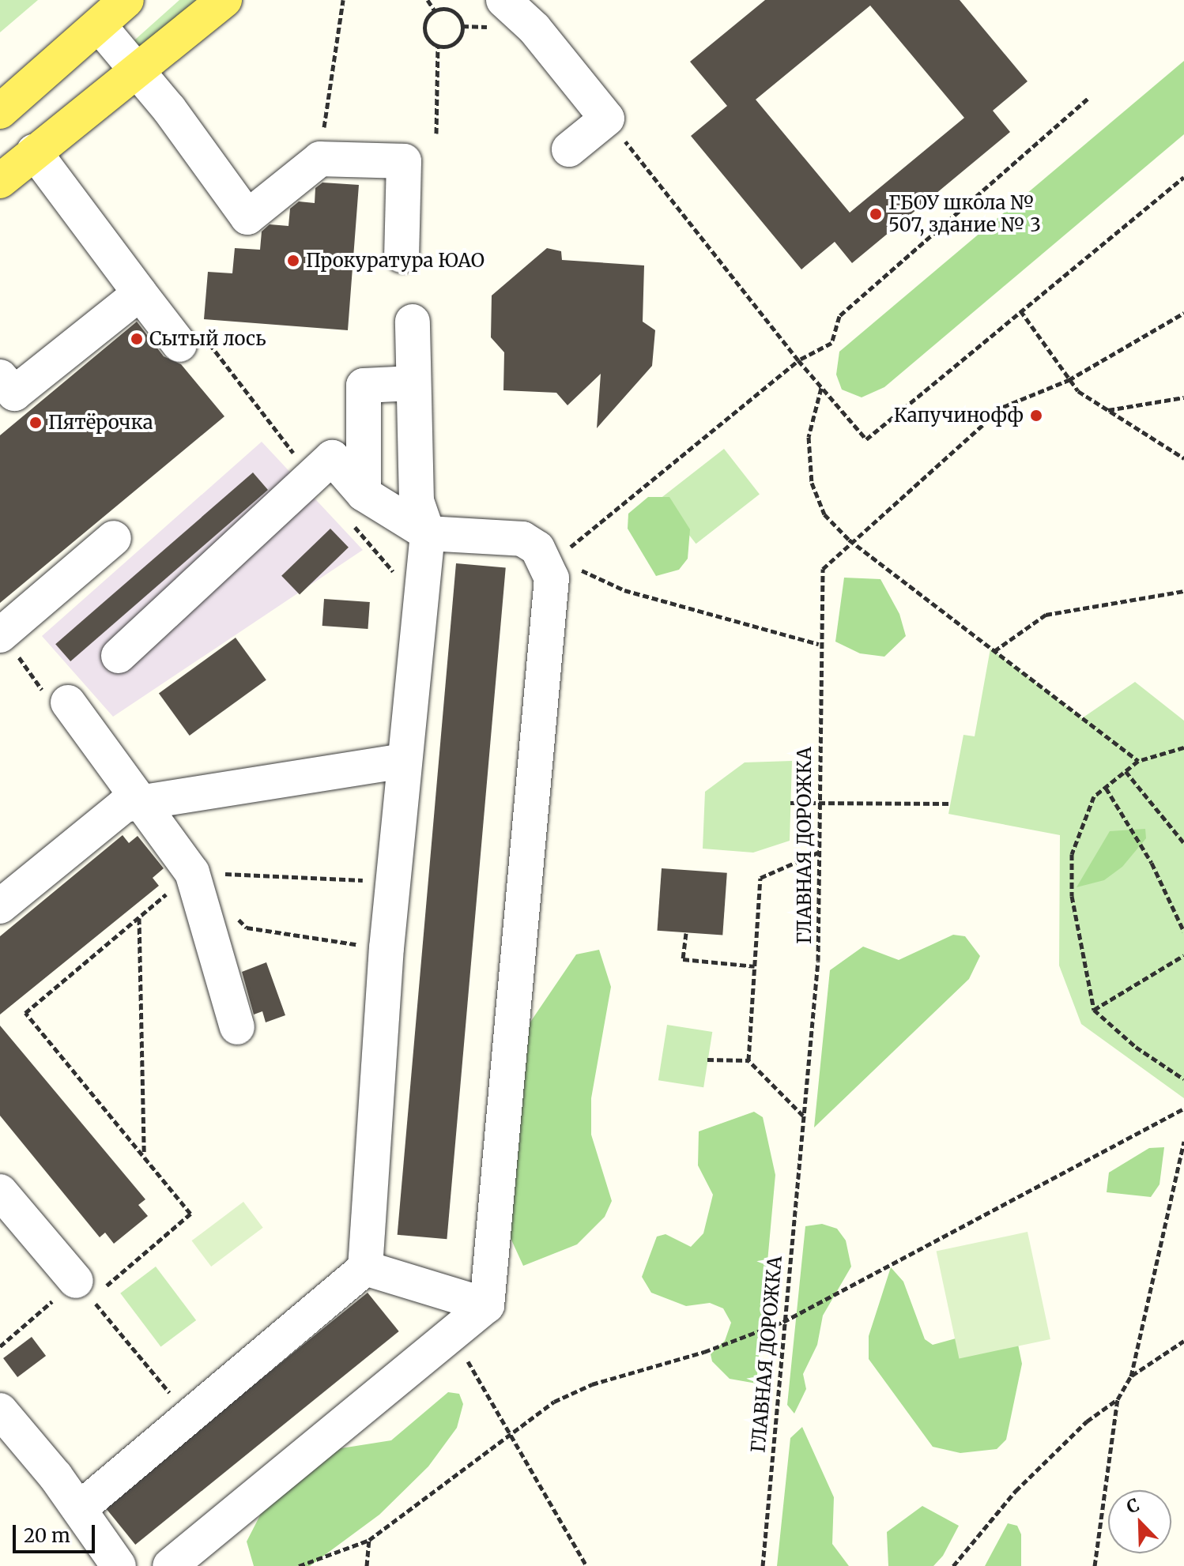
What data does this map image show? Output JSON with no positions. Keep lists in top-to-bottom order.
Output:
{
  "streets": {
    "path": ["ГЛАВНАЯ ДОРОЖКА"]
  },
  "places": [
    "ГБОУ школа № 507, здание № 3",
    "Прокуратура ЮАО",
    "Сытый лось",
    "Капучинофф",
    "Пятёрочка"
  ],
  "scale_bar": "20 m",
  "north": "top left"
}
